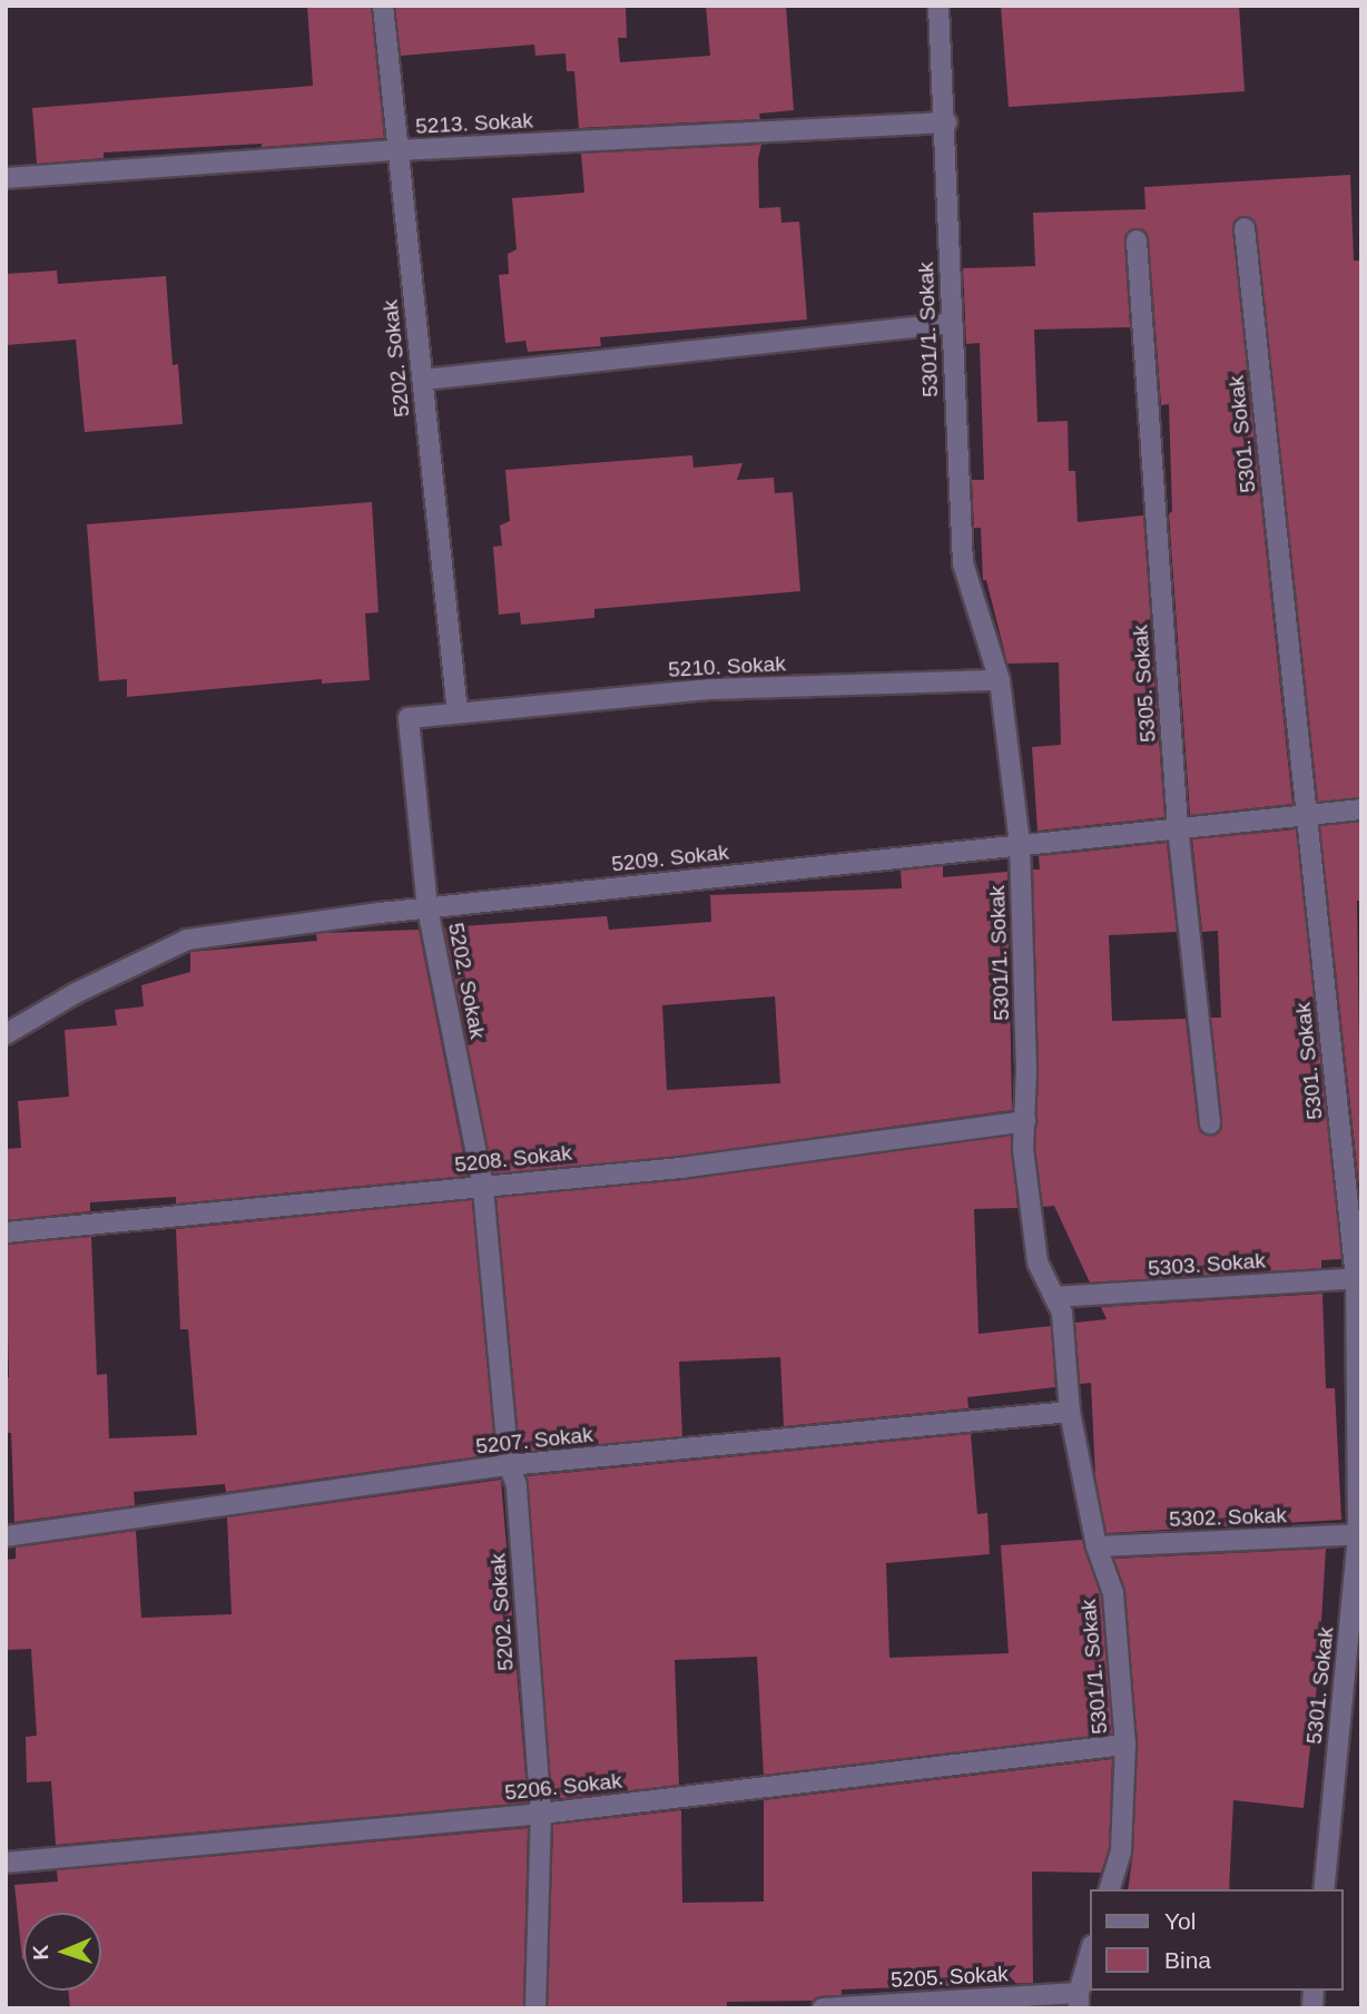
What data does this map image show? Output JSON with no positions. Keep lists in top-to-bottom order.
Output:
{
  "streets": {
    "street": [
      "5213. Sokak",
      "5301/1. Sokak",
      "5202. Sokak",
      "5301. Sokak",
      "5210. Sokak",
      "5305. Sokak",
      "5209. Sokak",
      "5208. Sokak",
      "5303. Sokak",
      "5207. Sokak",
      "5302. Sokak",
      "5206. Sokak",
      "5205. Sokak"
    ]
  },
  "crossings": [
    ["5213. Sokak", "5301/1. Sokak"],
    ["5213. Sokak", "5202. Sokak"],
    ["5301/1. Sokak", "5210. Sokak"],
    ["5301/1. Sokak", "5209. Sokak"],
    ["5301/1. Sokak", "5208. Sokak"],
    ["5301/1. Sokak", "5303. Sokak"],
    ["5301/1. Sokak", "5207. Sokak"],
    ["5301/1. Sokak", "5302. Sokak"],
    ["5301/1. Sokak", "5206. Sokak"],
    ["5202. Sokak", "5210. Sokak"],
    ["5202. Sokak", "5209. Sokak"],
    ["5202. Sokak", "5208. Sokak"],
    ["5202. Sokak", "5207. Sokak"],
    ["5202. Sokak", "5206. Sokak"],
    ["5301. Sokak", "5209. Sokak"],
    ["5301. Sokak", "5303. Sokak"],
    ["5301. Sokak", "5302. Sokak"],
    ["5305. Sokak", "5209. Sokak"]
  ],
  "legend": ["Yol", "Bina"],
  "north": "left"
}
